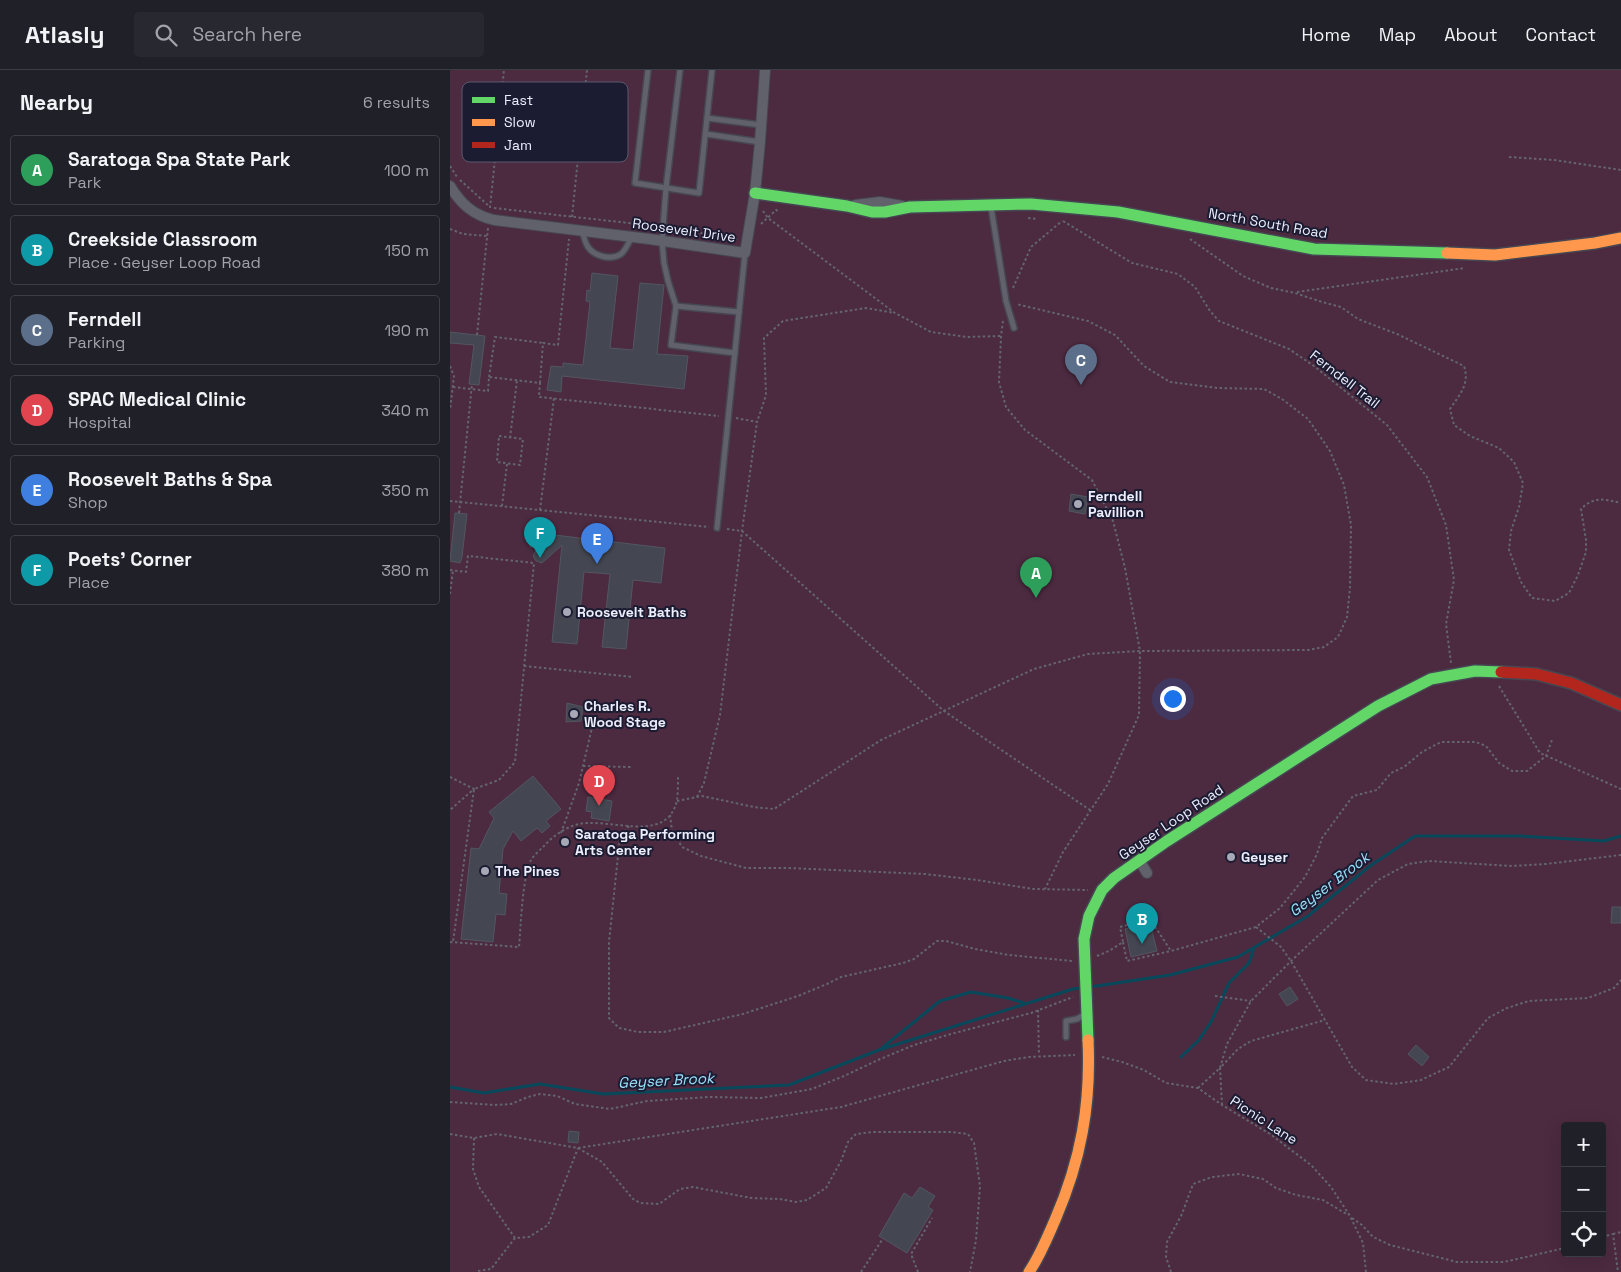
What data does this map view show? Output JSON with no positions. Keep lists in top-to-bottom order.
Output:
{
  "streets": {
    "street": ["North South Road", "Roosevelt Drive", "Geyser Loop Road"],
    "path": ["Ferndell Trail", "Picnic Lane"]
  },
  "crossings": [
    ["North South Road", "Roosevelt Drive"],
    ["Ferndell Trail", "Geyser Loop Road"],
    ["Geyser Loop Road", "Picnic Lane"]
  ],
  "water": ["Geyser Brook"],
  "places": [
    "Ferndell Pavillion",
    "Roosevelt Baths",
    "Charles R. Wood Stage",
    "Saratoga Performing Arts Center",
    "Geyser",
    "The Pines"
  ],
  "legend": ["Fast", "Slow", "Jam"],
  "page": {
    "header": "Atlasly",
    "search": "Search here",
    "nav": [
      "Home",
      "Map",
      "About",
      "Contact"
    ],
    "heading": ["Nearby", "6 results"],
    "list": [
      {
        "mark": "A",
        "name": "Saratoga Spa State Park",
        "note": "Park",
        "value": "100 m"
      },
      {
        "mark": "B",
        "name": "Creekside Classroom",
        "note": "Place · Geyser Loop Road",
        "value": "150 m"
      },
      {
        "mark": "C",
        "name": "Ferndell",
        "note": "Parking",
        "value": "190 m"
      },
      {
        "mark": "D",
        "name": "SPAC Medical Clinic",
        "note": "Hospital",
        "value": "340 m"
      },
      {
        "mark": "E",
        "name": "Roosevelt Baths & Spa",
        "note": "Shop",
        "value": "350 m"
      },
      {
        "mark": "F",
        "name": "Poets' Corner",
        "note": "Place",
        "value": "380 m"
      }
    ],
    "pins": [
      "C",
      "F",
      "E",
      "A",
      "D",
      "B"
    ],
    "map_buttons": ["+", "−"]
  }
}
